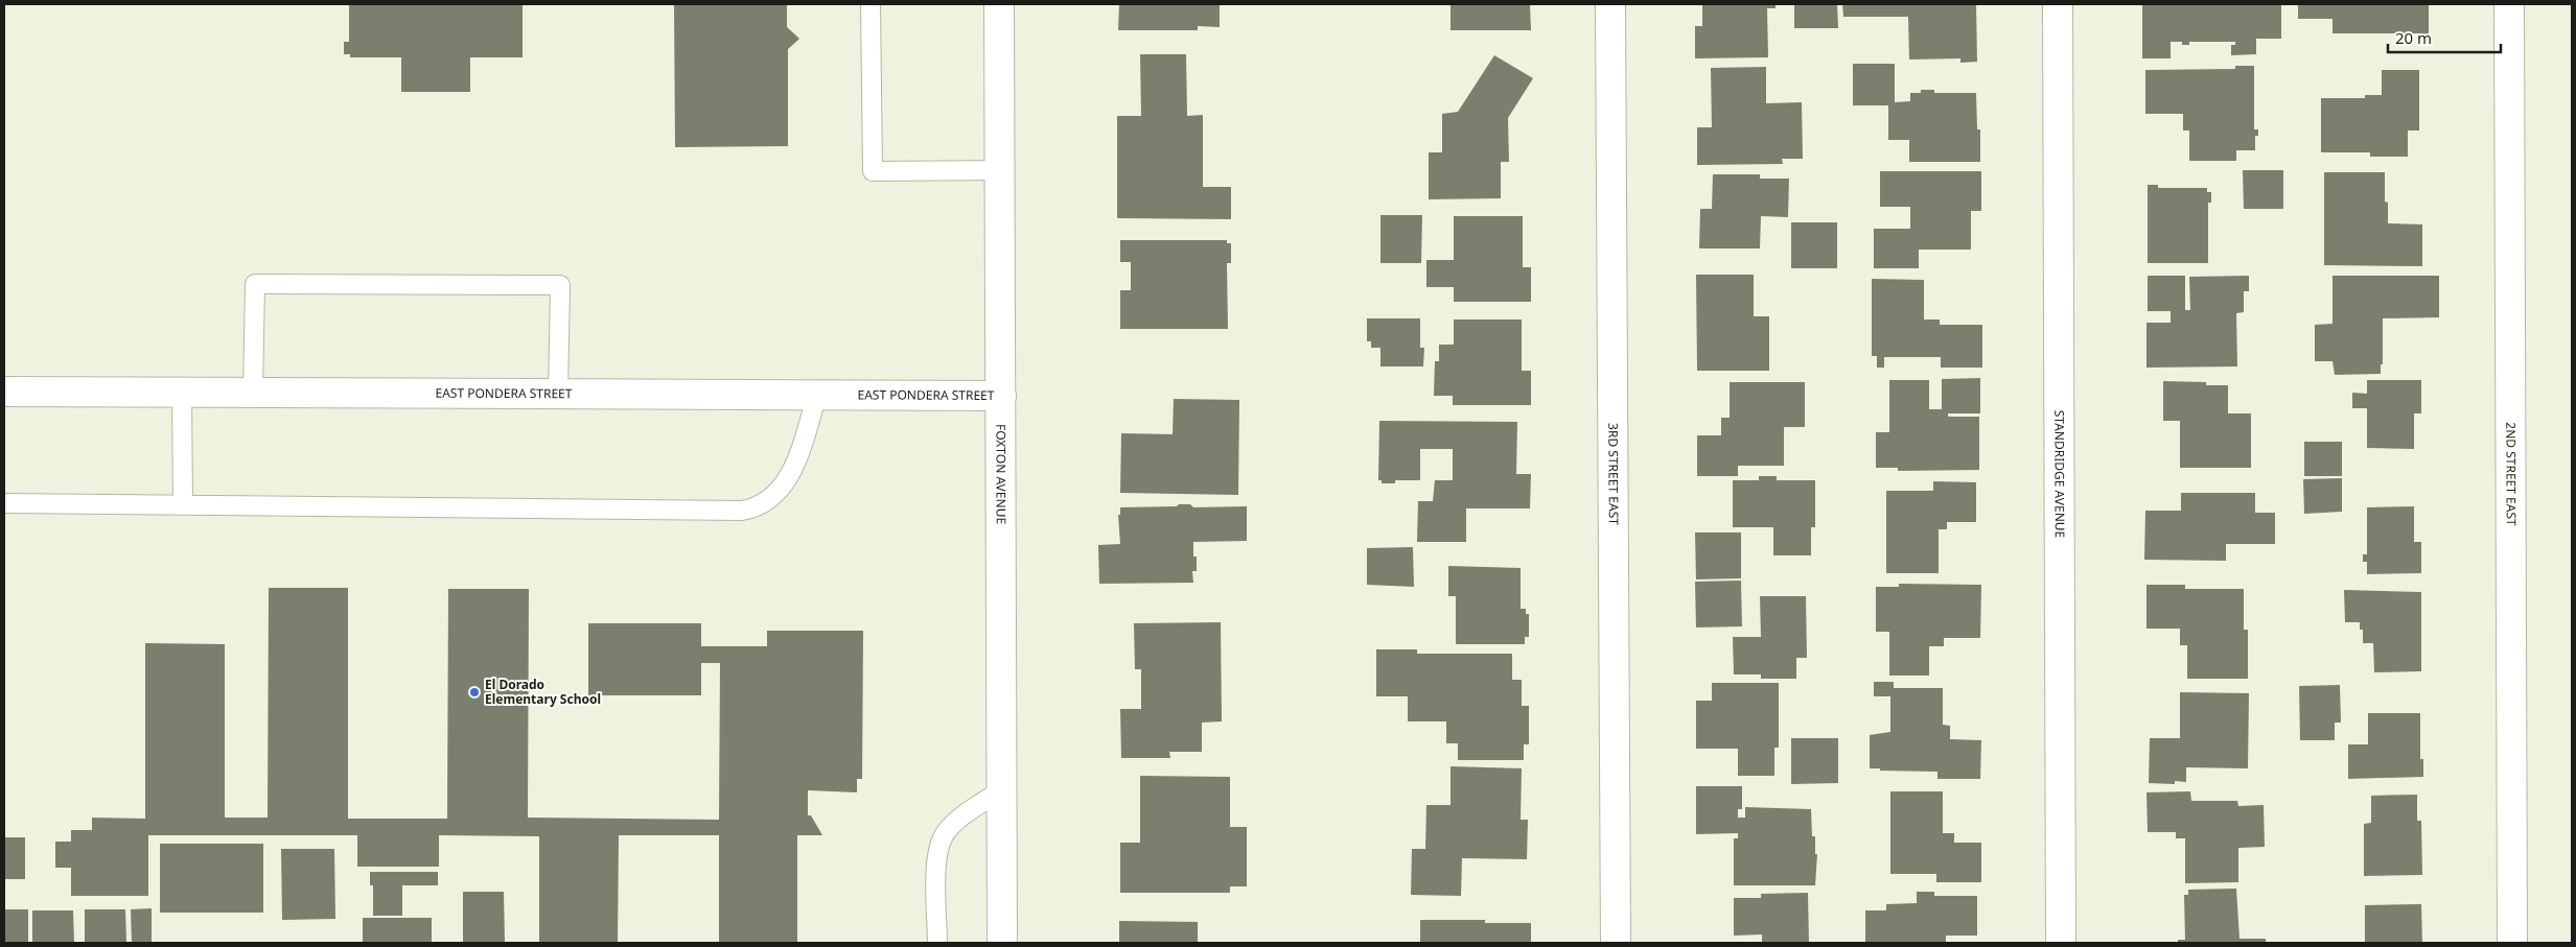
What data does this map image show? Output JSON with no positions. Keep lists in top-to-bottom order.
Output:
{
  "streets": {
    "street": [
      "EAST PONDERA STREET",
      "FOXTON AVENUE",
      "STANDRIDGE AVENUE",
      "2ND STREET EAST",
      "3RD STREET EAST"
    ]
  },
  "crossings": [
    ["EAST PONDERA STREET", "FOXTON AVENUE"]
  ],
  "places": ["El Dorado Elementary School"],
  "scale_bar": "20 m"
}
